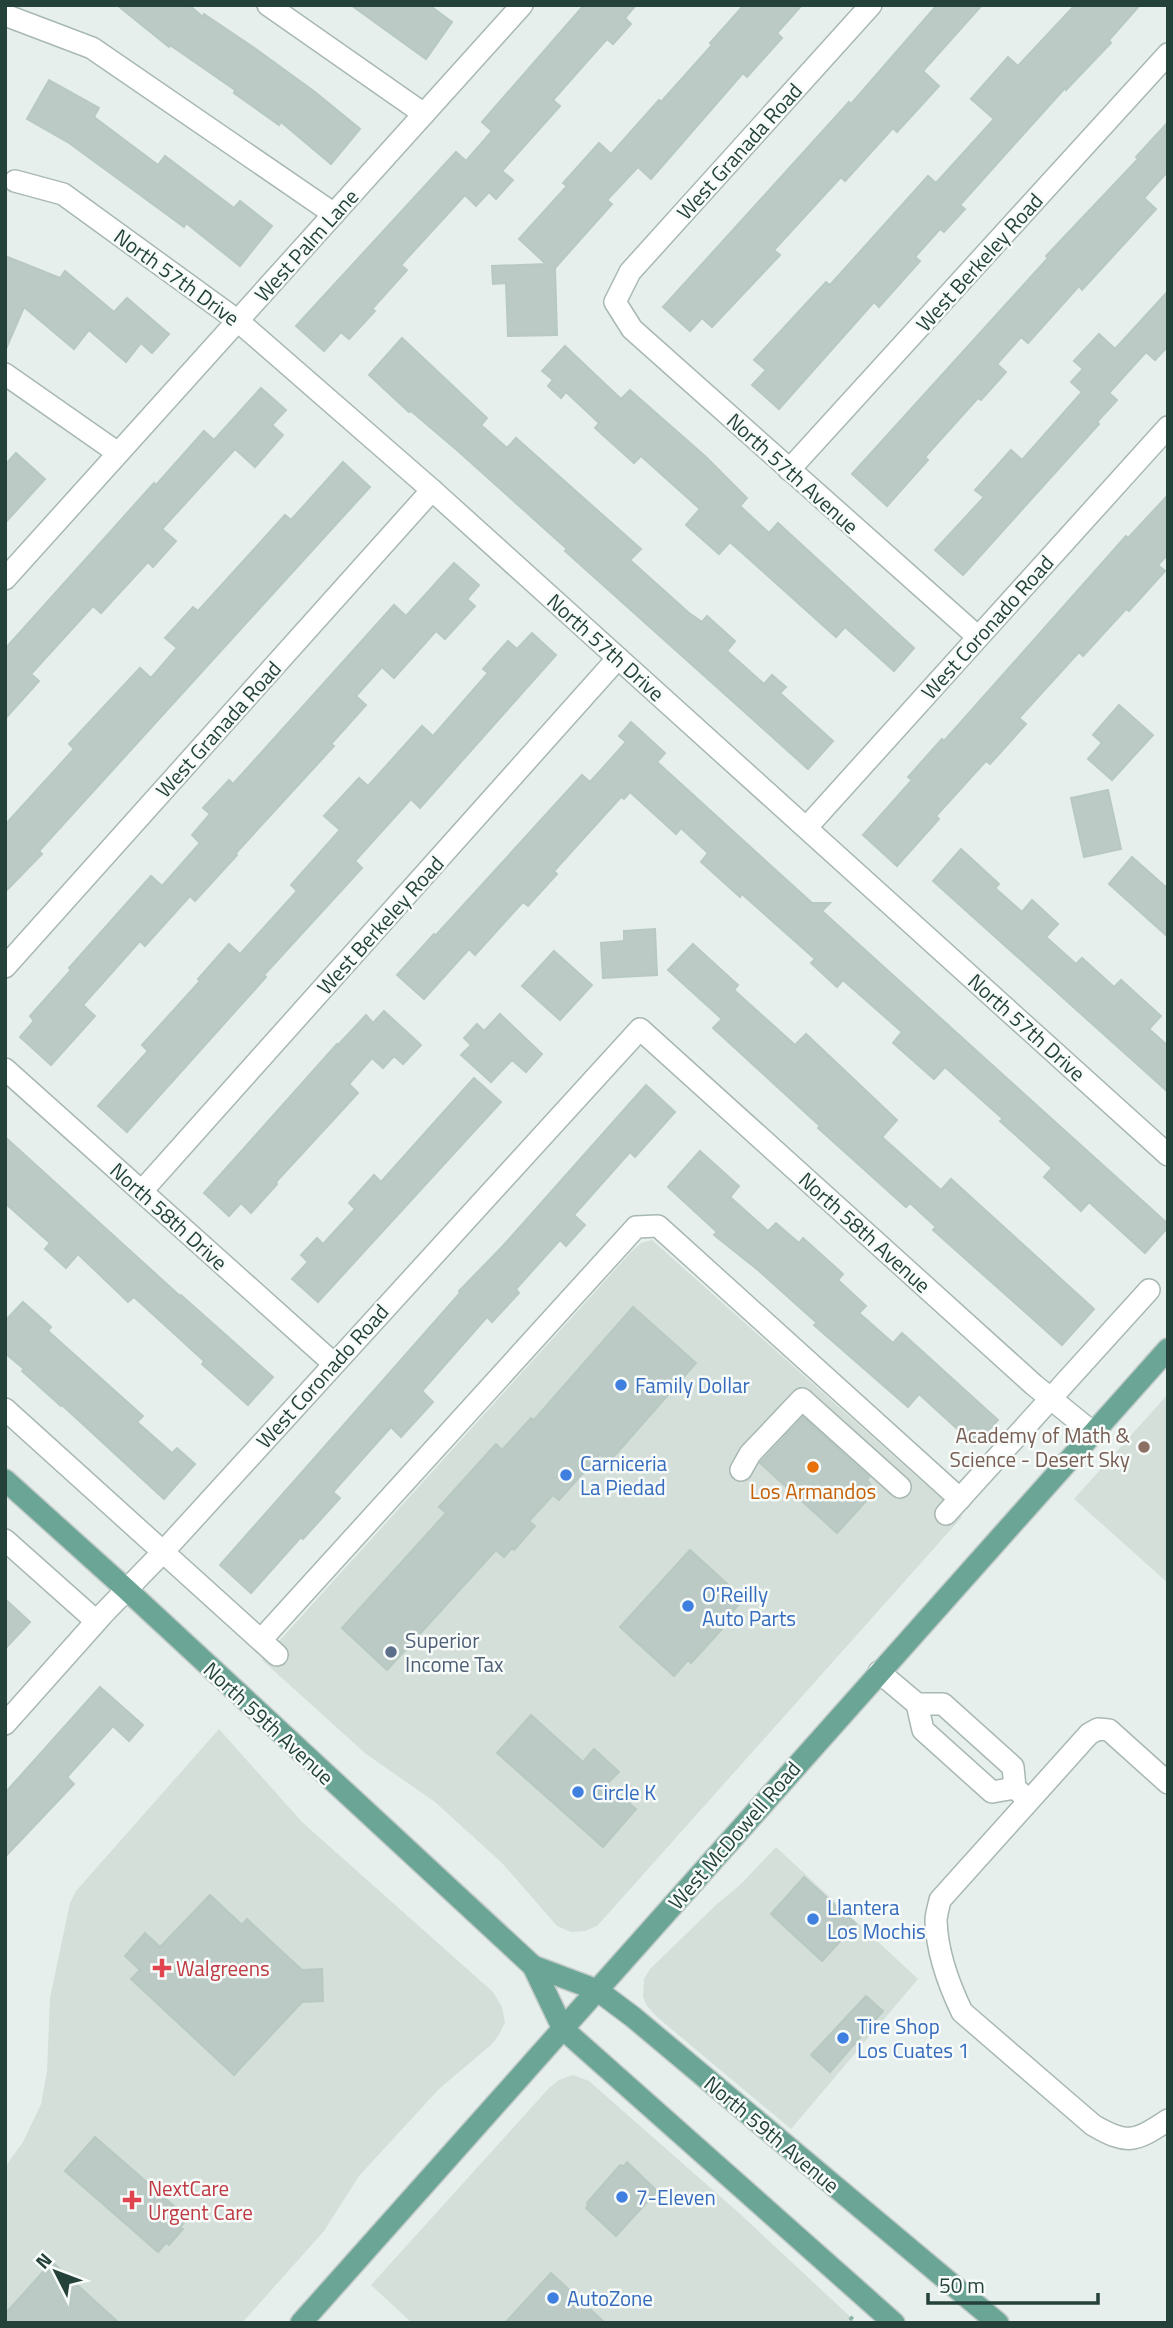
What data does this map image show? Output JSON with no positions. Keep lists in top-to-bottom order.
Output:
{
  "streets": {
    "main road": ["North 59th Avenue", "West McDowell Road"],
    "street": [
      "West Granada Road",
      "West Palm Lane",
      "West Berkeley Road",
      "North 57th Drive",
      "North 57th Avenue",
      "West Coronado Road",
      "North 58th Drive",
      "North 58th Avenue"
    ]
  },
  "crossings": [
    ["West Granada Road", "North 57th Drive"],
    ["West Granada Road", "North 57th Avenue"],
    ["West Palm Lane", "North 57th Drive"],
    ["West Berkeley Road", "North 57th Drive"],
    ["West Berkeley Road", "North 57th Avenue"],
    ["West Berkeley Road", "North 58th Drive"],
    ["North 57th Drive", "West Coronado Road"],
    ["North 57th Avenue", "West Coronado Road"],
    ["West Coronado Road", "North 58th Drive"],
    ["West Coronado Road", "North 58th Avenue"],
    ["West Coronado Road", "North 59th Avenue"],
    ["North 58th Avenue", "West McDowell Road"],
    ["North 59th Avenue", "West McDowell Road"]
  ],
  "places": {
    "other": [
      "Family Dollar",
      "Academy of Math & Science - Desert Sky",
      "Los Armandos",
      "Carniceria La Piedad",
      "O'Reilly Auto Parts",
      "Superior Income Tax",
      "Circle K",
      "Llantera Los Mochis",
      "Tire Shop Los Cuates 1",
      "7-Eleven",
      "AutoZone"
    ],
    "health": ["Walgreens", "NextCare Urgent Care"]
  },
  "scale_bar": "50 m",
  "north": "top left"
}
